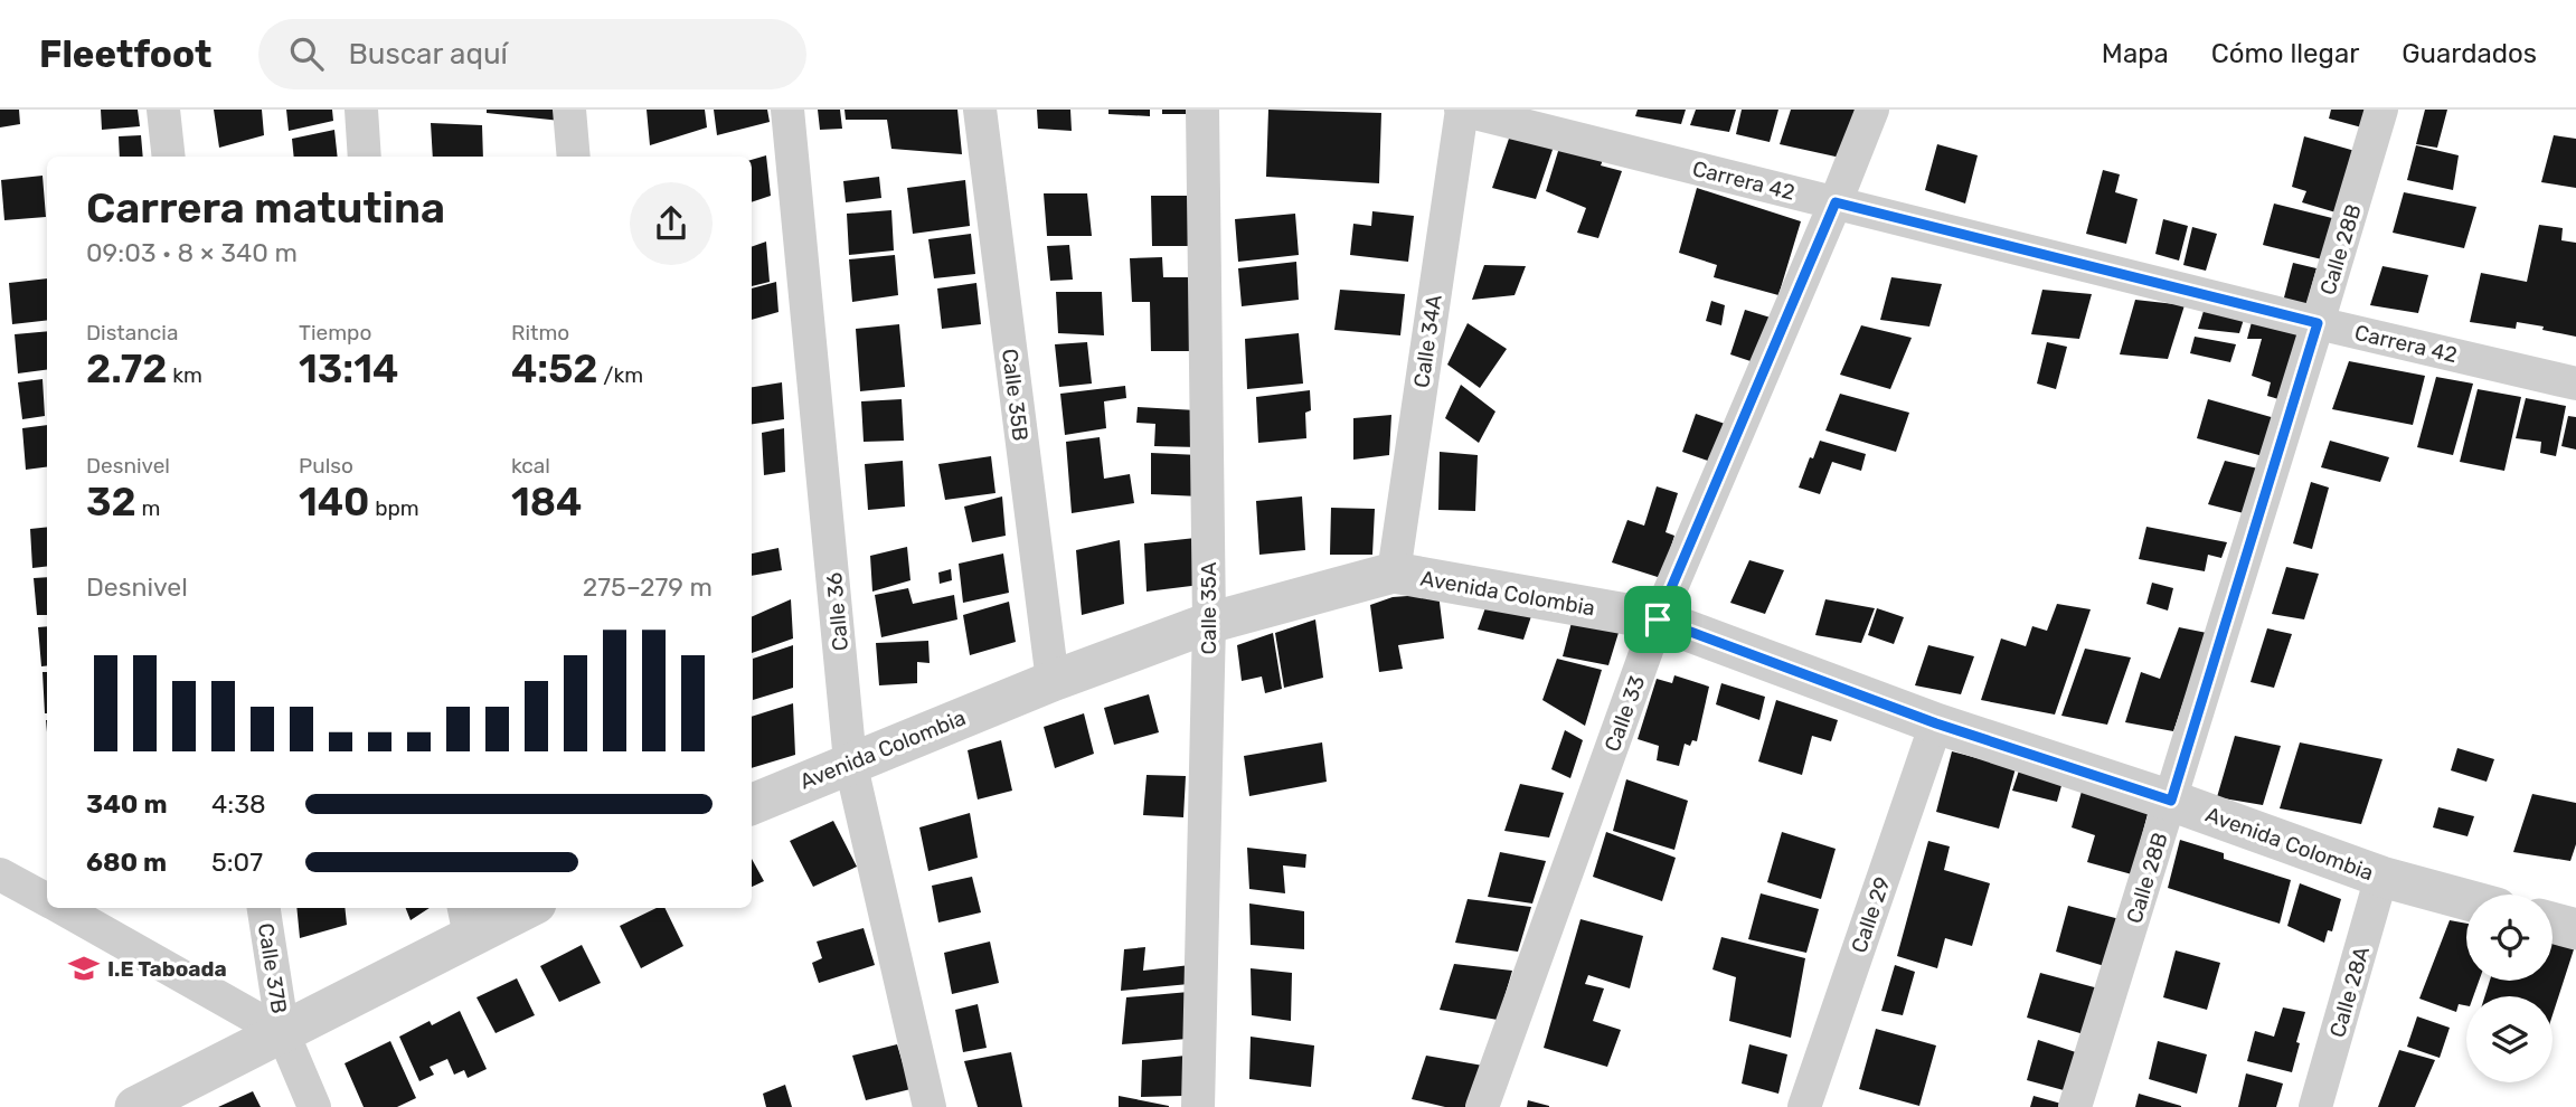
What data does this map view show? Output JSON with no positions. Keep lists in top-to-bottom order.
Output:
{
  "streets": {
    "street": [
      "Carrera 42",
      "Calle 28B",
      "Calle 34A",
      "Calle 35B",
      "Avenida Colombia",
      "Calle 35A",
      "Calle 36",
      "Calle 33",
      "Calle 29",
      "Calle 37B",
      "Calle 28A"
    ]
  },
  "crossings": [
    ["Carrera 42", "Calle 28B"],
    ["Carrera 42", "Calle 34A"],
    ["Carrera 42", "Calle 33"],
    ["Calle 28B", "Avenida Colombia"],
    ["Calle 34A", "Avenida Colombia"],
    ["Calle 35B", "Avenida Colombia"],
    ["Avenida Colombia", "Calle 35A"],
    ["Avenida Colombia", "Calle 36"],
    ["Avenida Colombia", "Calle 33"],
    ["Avenida Colombia", "Calle 29"],
    ["Avenida Colombia", "Calle 28A"]
  ],
  "places": {
    "school or university": ["I.E Taboada"]
  },
  "page": {
    "header": "Fleetfoot",
    "search": "Buscar aquí",
    "nav": ["Mapa", "Cómo llegar", "Guardados"],
    "heading": ["Carrera matutina", "09:03 · 8 × 340 m"],
    "stats": [
      ["Distancia", "2.72 km"],
      ["Tiempo", "13:14"],
      ["Ritmo", "4:52 /km"],
      ["Desnivel", "32 m"],
      ["Pulso", "140 bpm"],
      ["kcal", "184"]
    ],
    "chart": ["Desnivel", "275–279 m"],
    "list": [
      {
        "name": "340 m",
        "note": "4:38"
      },
      {
        "name": "680 m",
        "note": "5:07"
      }
    ]
  }
}
